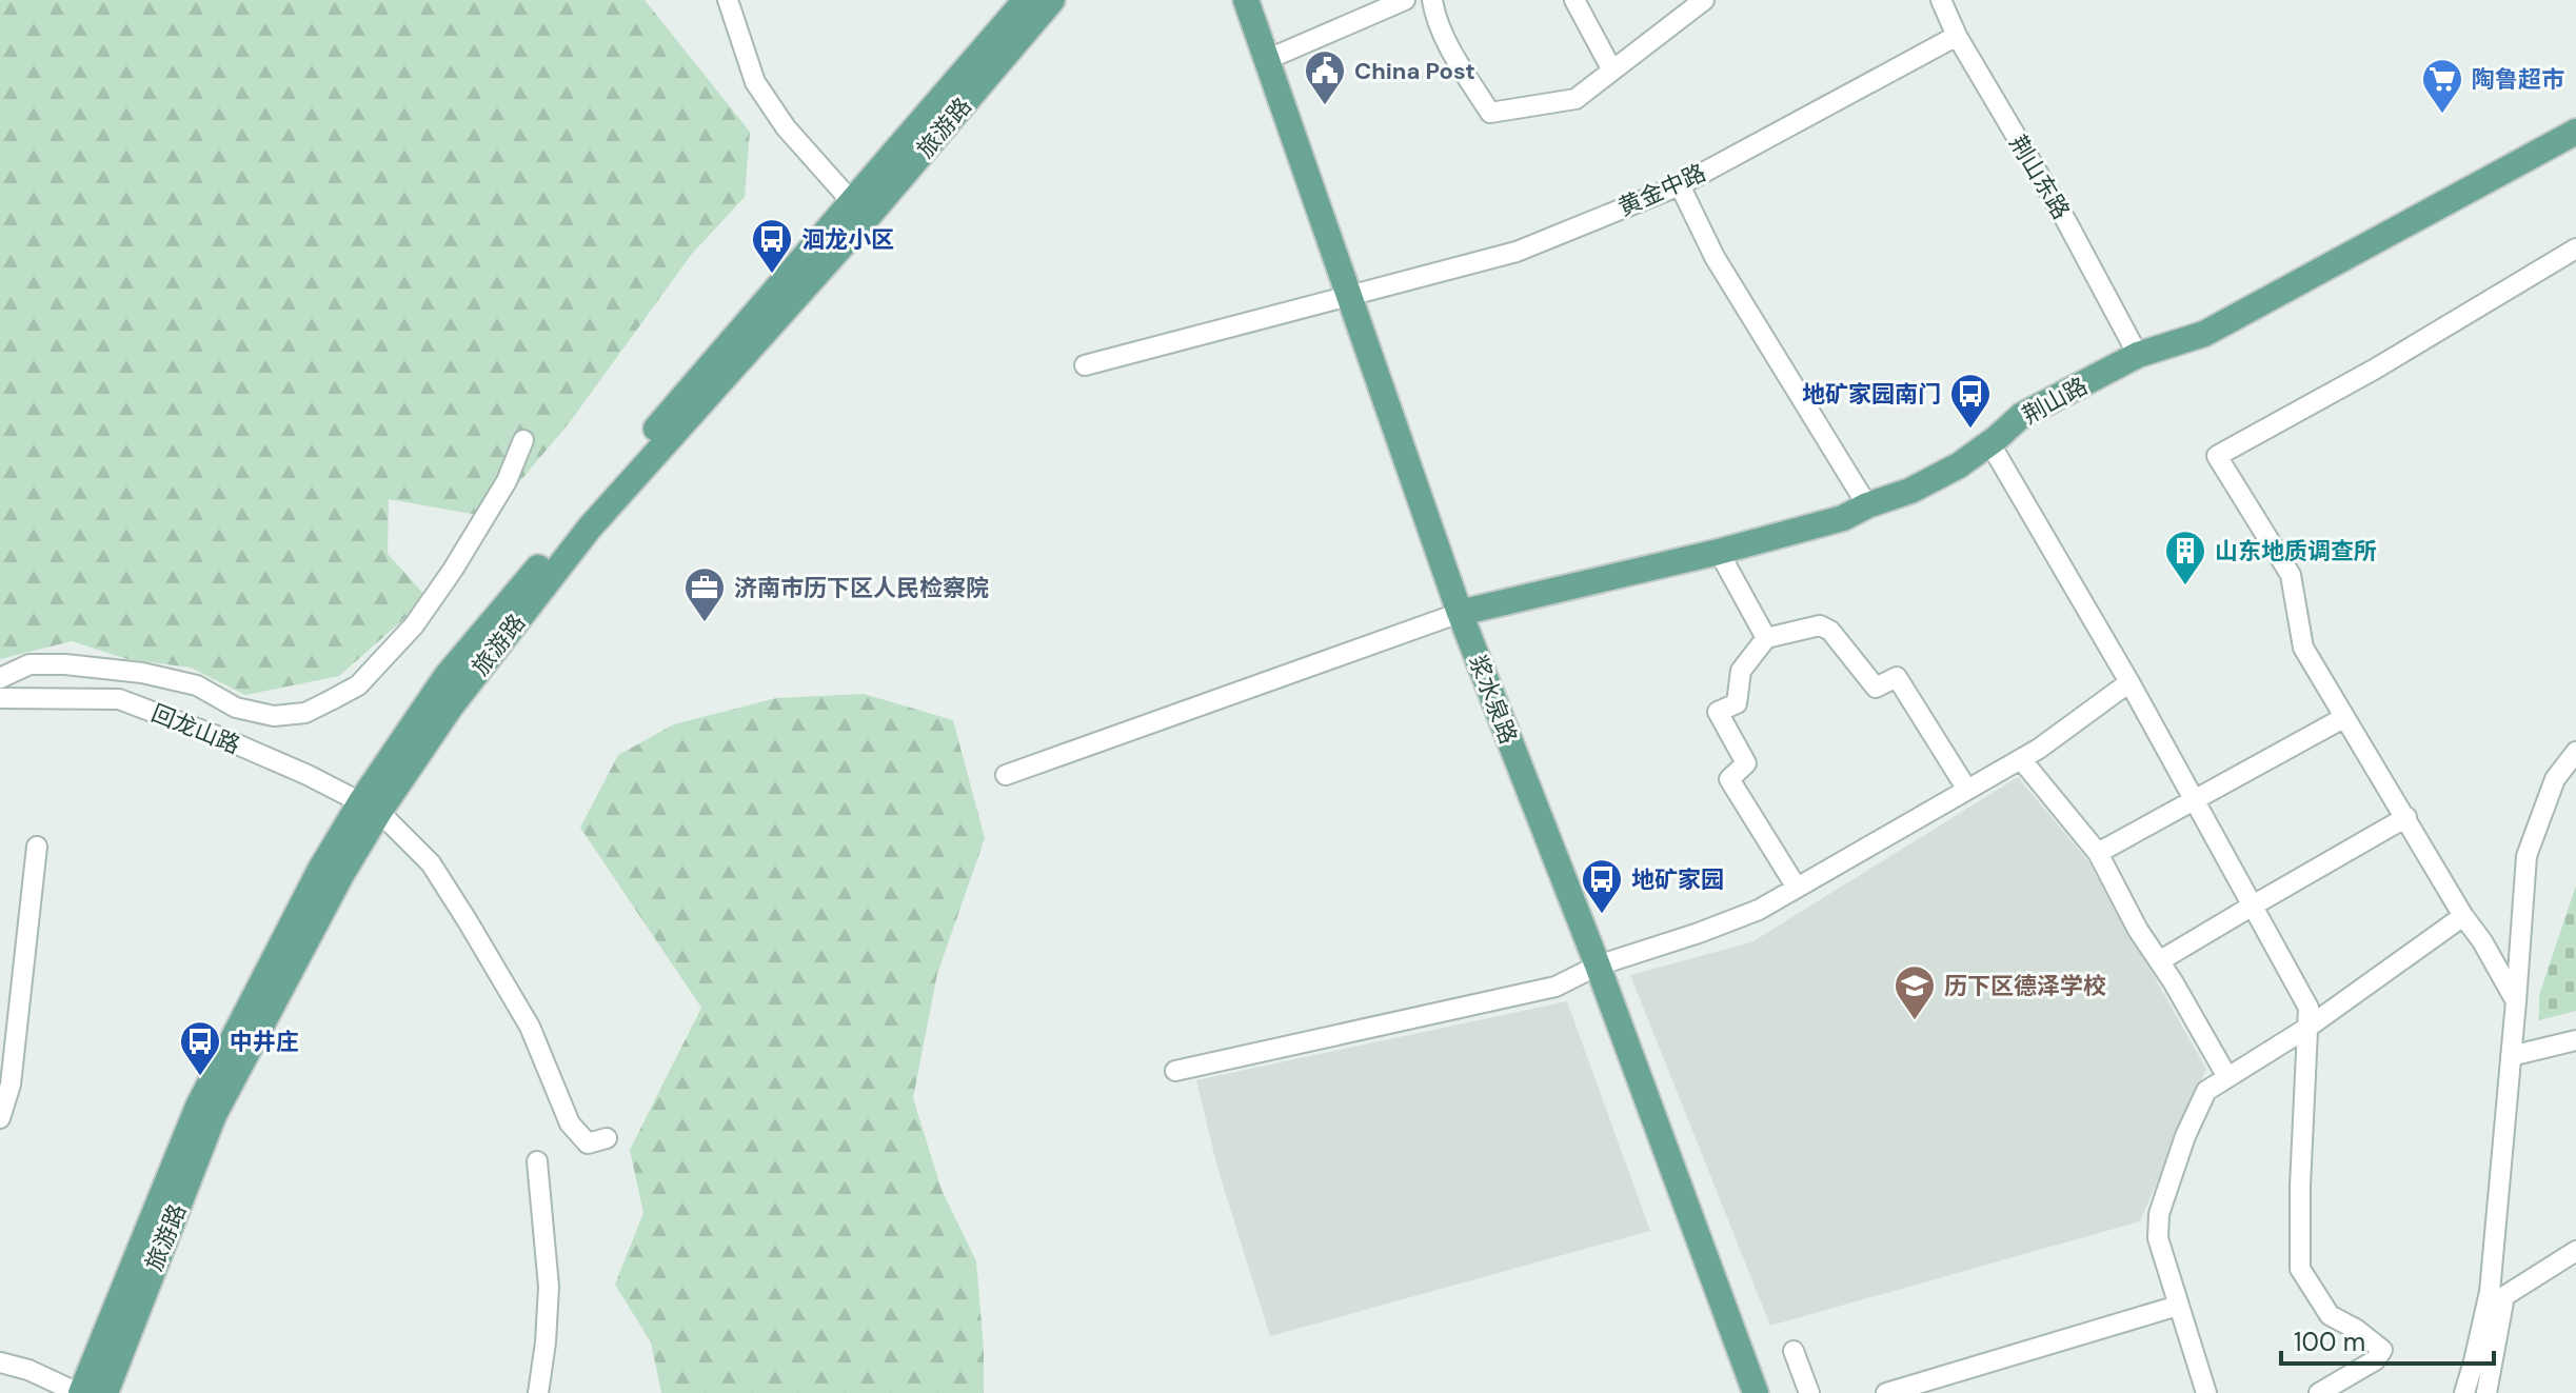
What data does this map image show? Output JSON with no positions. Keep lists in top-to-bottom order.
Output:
{
  "streets": {
    "main road": ["旅游路", "荆山路", "浆水泉路"],
    "street": ["荆山东路", "黄金中路", "回龙山路"]
  },
  "crossings": [
    ["旅游路", "回龙山路"],
    ["荆山东路", "黄金中路"],
    ["荆山东路", "荆山路"],
    ["黄金中路", "浆水泉路"],
    ["荆山路", "浆水泉路"]
  ],
  "places": {
    "public building": ["China Post"],
    "supermarket": ["陶鲁超市"],
    "bus stop": [
      "洄龙小区",
      "地矿家园南门",
      "地矿家园",
      "中井庄"
    ],
    "building": ["山东地质调查所"],
    "office": ["济南市历下区人民检察院"],
    "school or university": ["历下区德泽学校"]
  },
  "scale_bar": "100 m"
}
